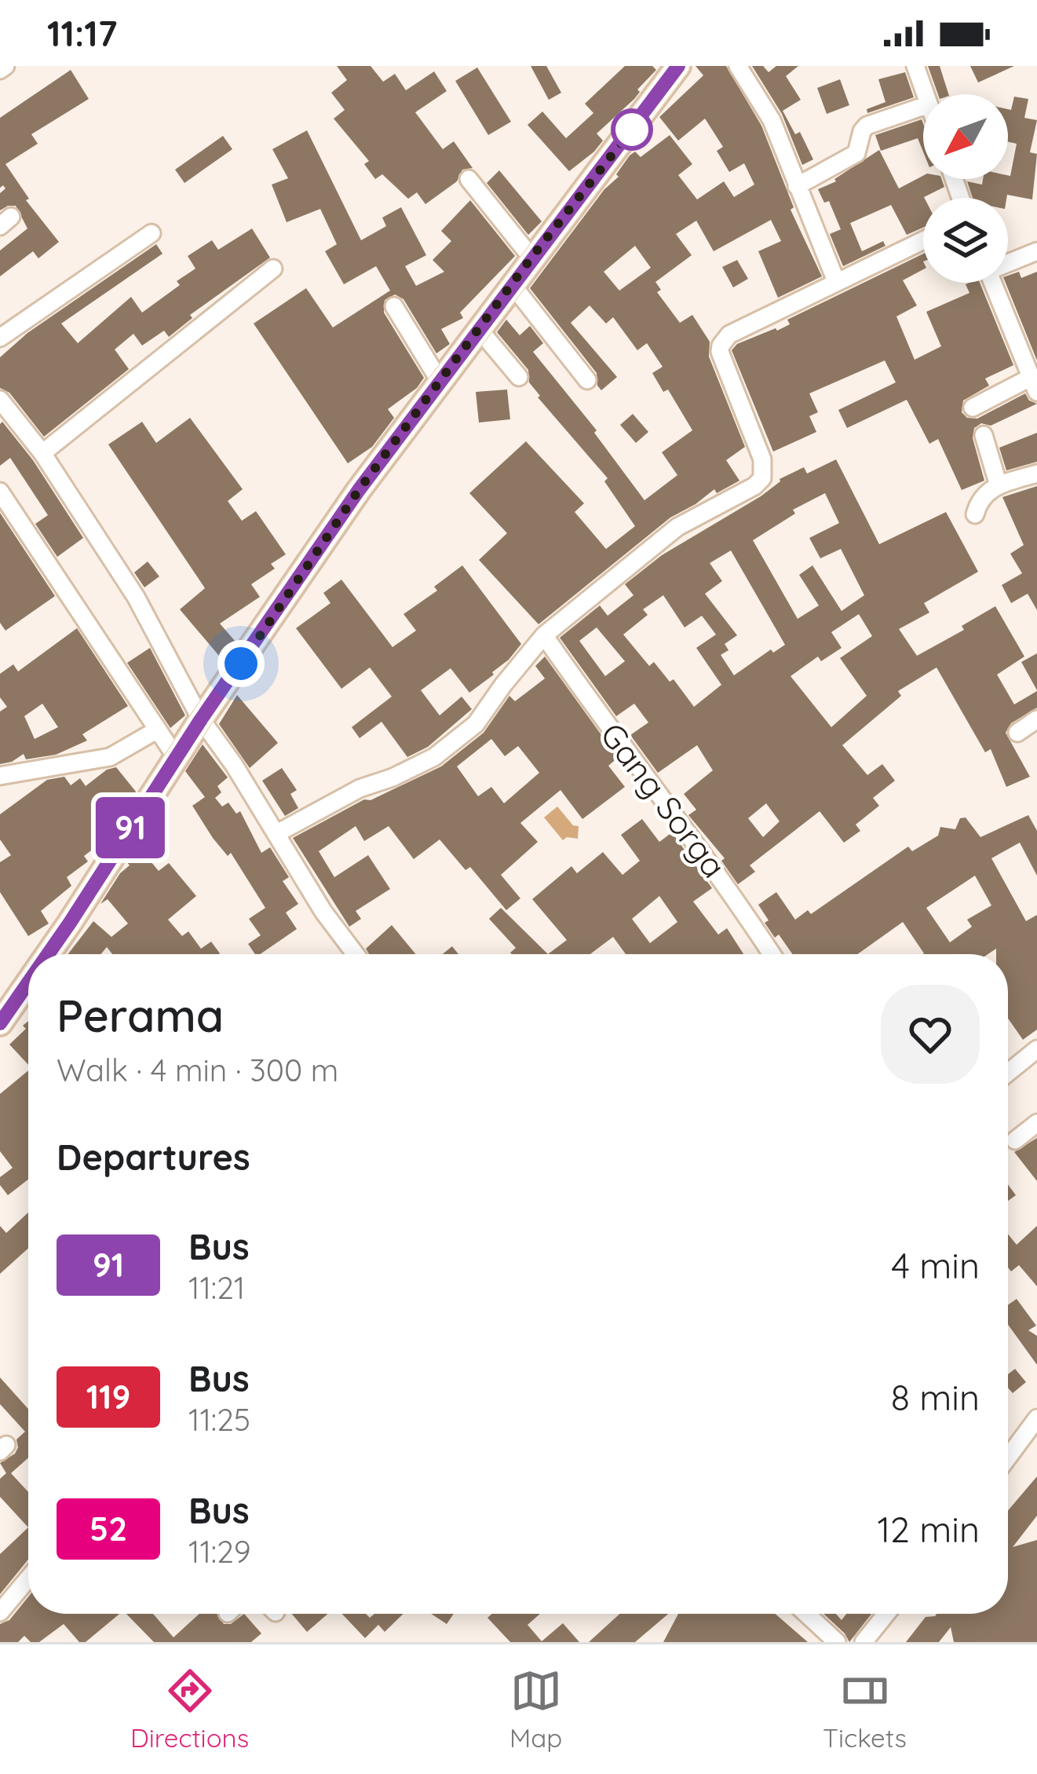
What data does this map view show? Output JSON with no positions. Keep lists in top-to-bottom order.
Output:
{
  "streets": {
    "street": ["Gang Sorga"]
  },
  "lines": ["bus line 91"],
  "north": "bottom left",
  "page": {
    "status": "11:17",
    "on_map": "91",
    "heading": [
      ["Perama", "Walk · 4 min · 300 m"],
      "Departures"
    ],
    "list": [
      {
        "mark": "91",
        "name": "Bus",
        "note": "11:21",
        "value": "4 min"
      },
      {
        "mark": "119",
        "name": "Bus",
        "note": "11:25",
        "value": "8 min"
      },
      {
        "mark": "52",
        "name": "Bus",
        "note": "11:29",
        "value": "12 min"
      }
    ],
    "tabs": ["Directions", "Map", "Tickets"]
  }
}
